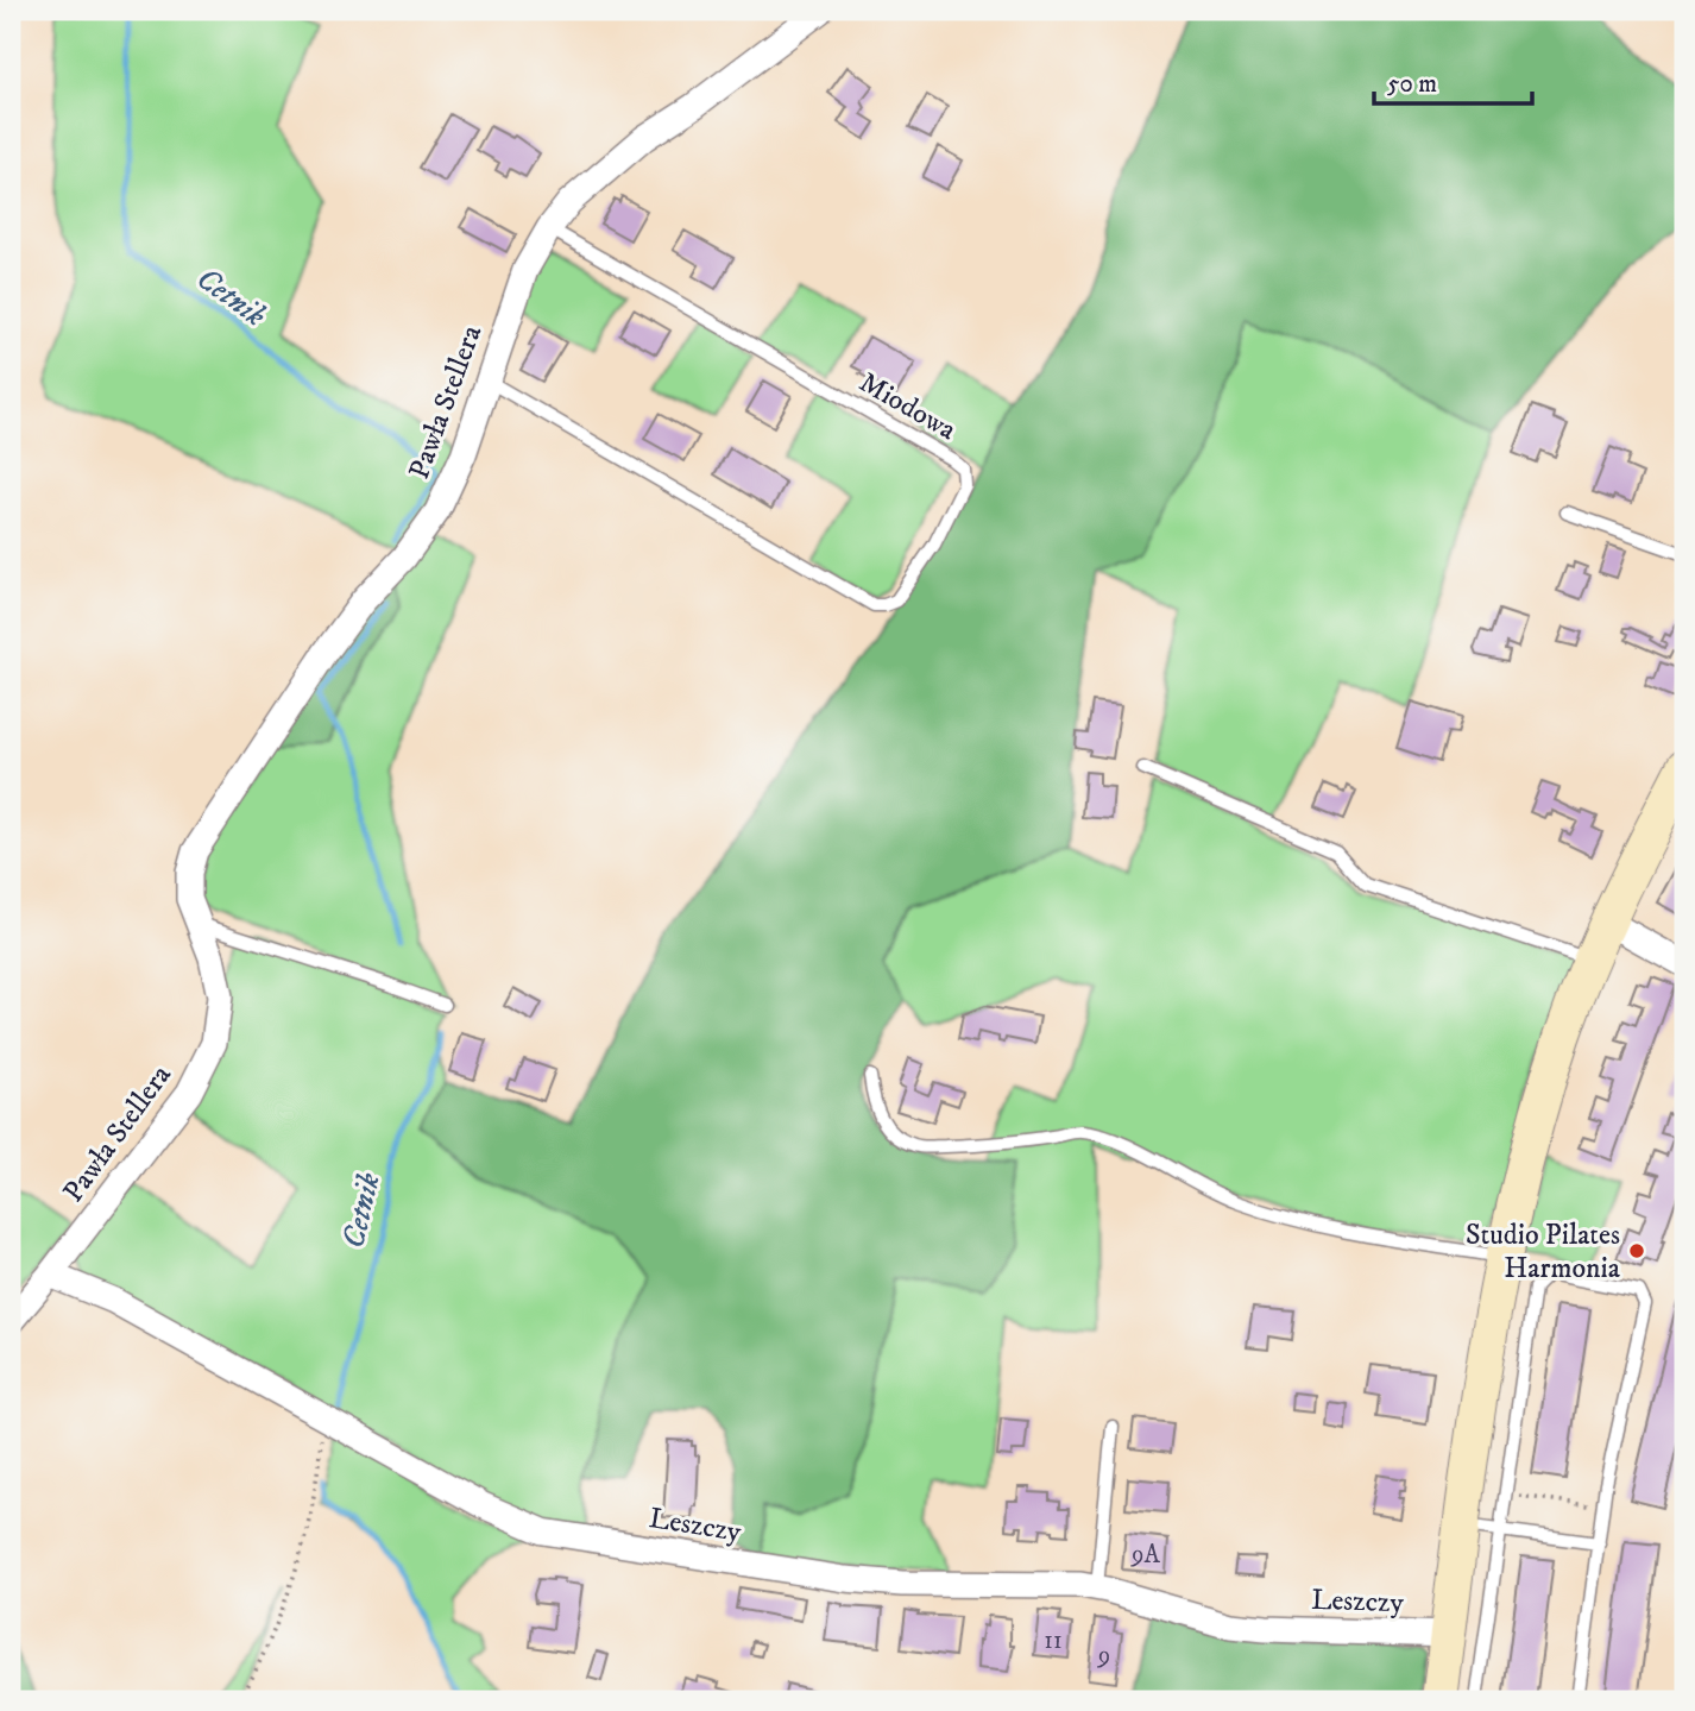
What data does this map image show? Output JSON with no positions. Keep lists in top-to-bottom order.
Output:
{
  "streets": {
    "street": ["Pawła Stellera", "Leszczy"],
    "lane": ["Miodowa"]
  },
  "crossings": [
    ["Pawła Stellera", "Miodowa"],
    ["Pawła Stellera", "Leszczy"]
  ],
  "water": ["Cetnik"],
  "places": ["Studio Pilates Harmonia"],
  "house_numbers": ["9A", "11", "9"],
  "scale_bar": "50 m"
}
